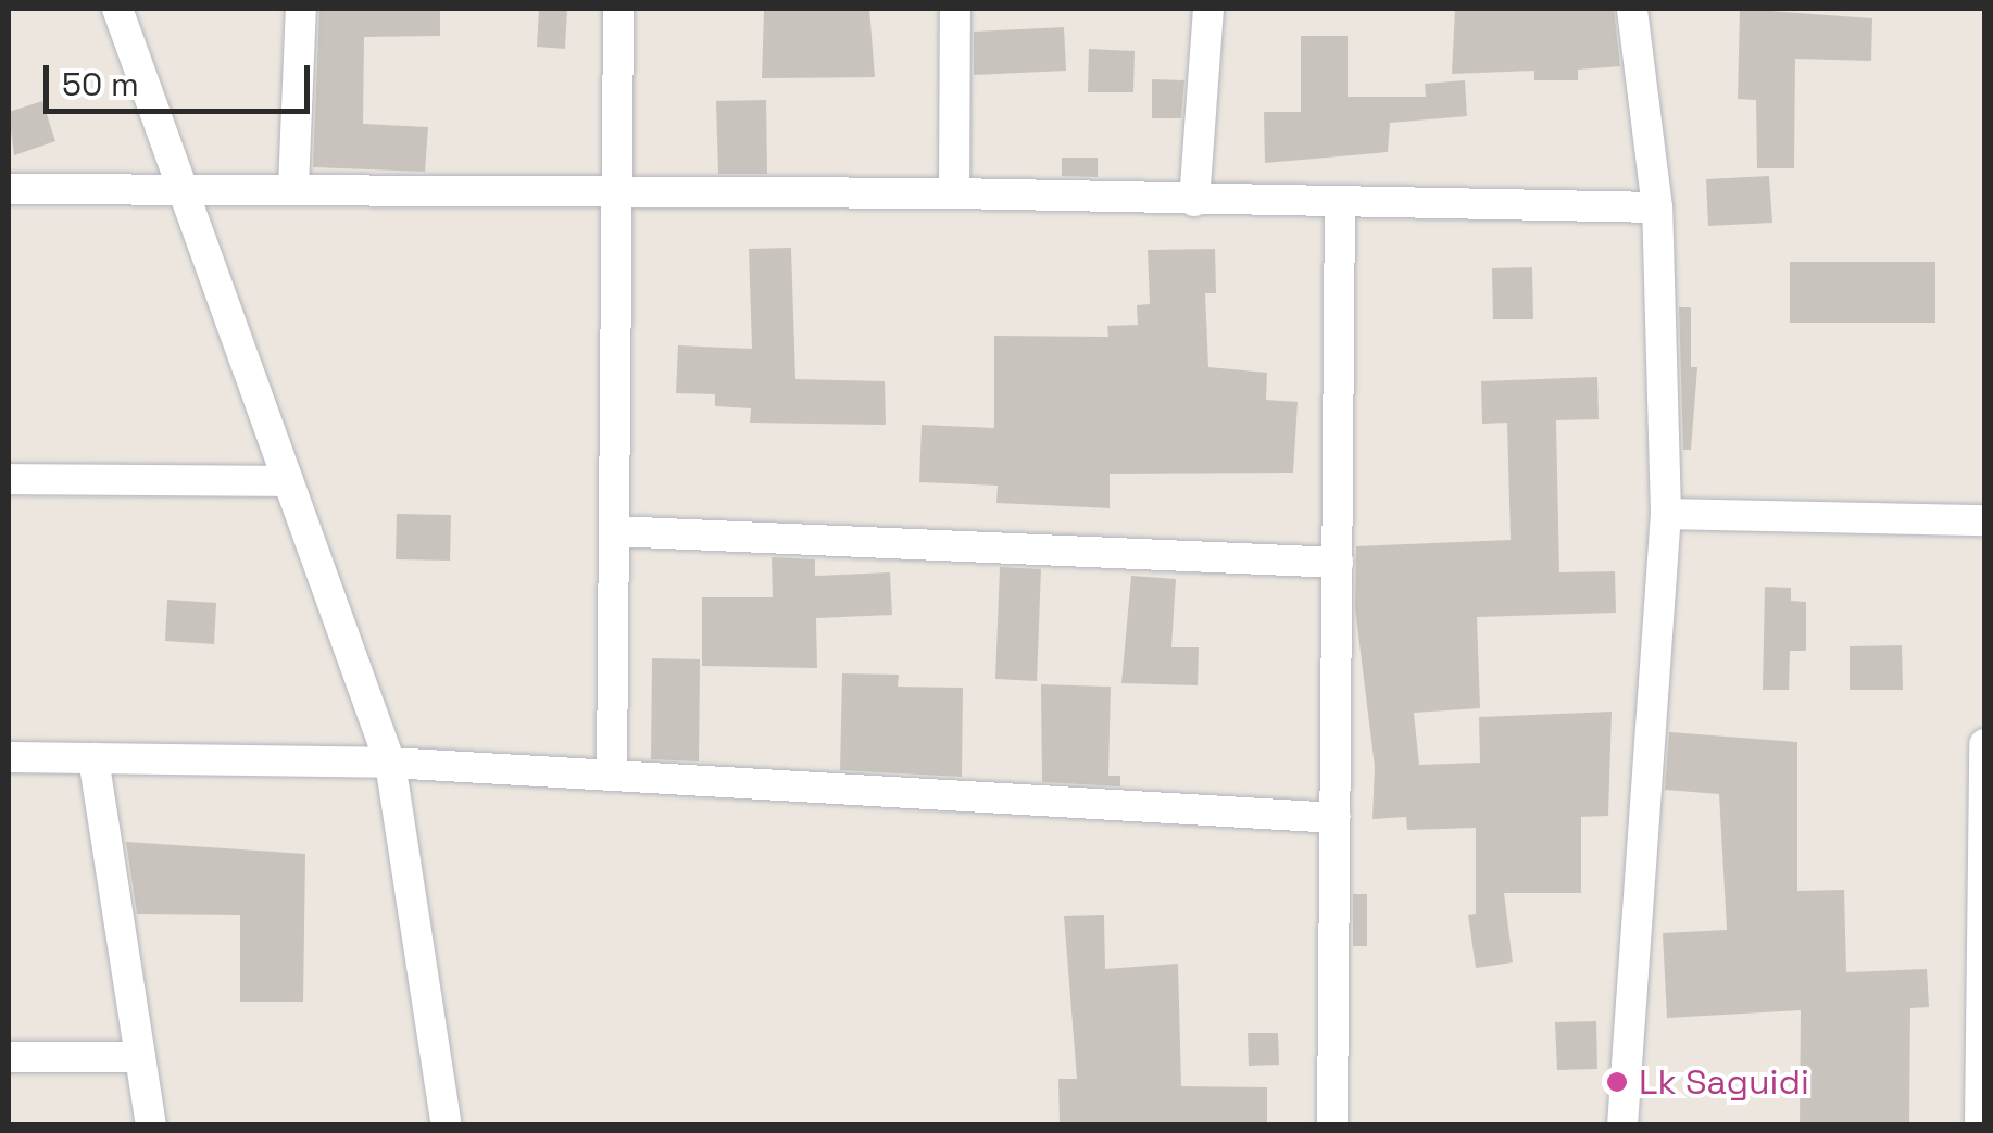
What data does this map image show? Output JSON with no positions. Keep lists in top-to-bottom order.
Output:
{
  "places": ["Lk Saguidi"],
  "scale_bar": "50 m"
}
